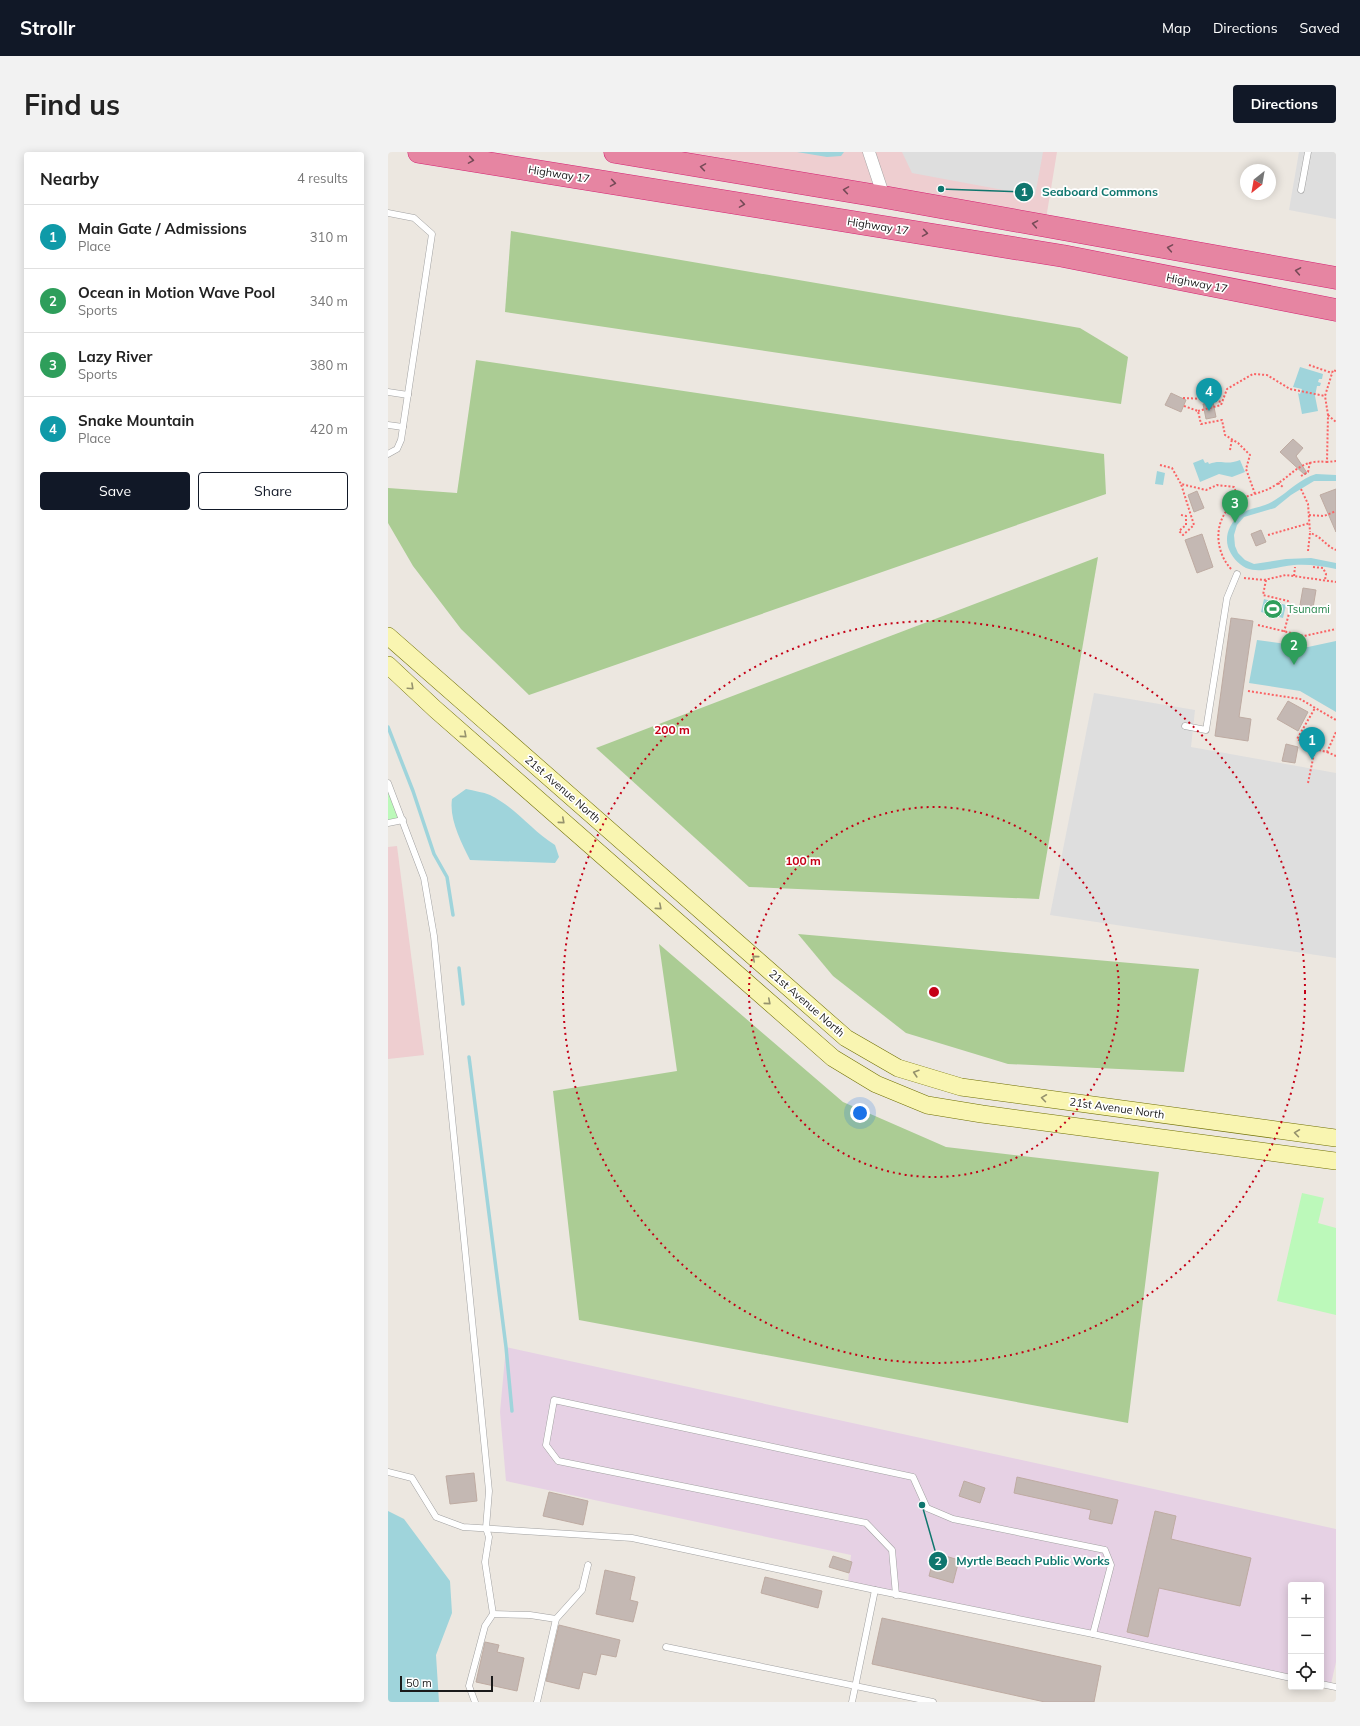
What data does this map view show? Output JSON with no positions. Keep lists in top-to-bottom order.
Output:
{
  "streets": {
    "highway": ["Highway 17"],
    "street": ["21st Avenue North"]
  },
  "places": {
    "other": ["Seaboard Commons", "Myrtle Beach Public Works"],
    "sports": ["Tsunami"]
  },
  "scale_bar": "50 m",
  "north": "bottom left",
  "page": {
    "header": "Strollr",
    "nav": ["Map", "Directions", "Saved"],
    "buttons": [
      "Directions",
      ["Save", "Share"]
    ],
    "title": "Find us",
    "heading": ["Nearby", "4 results"],
    "list": [
      {
        "mark": "1",
        "name": "Main Gate / Admissions",
        "note": "Place",
        "value": "310 m"
      },
      {
        "mark": "2",
        "name": "Ocean in Motion Wave Pool",
        "note": "Sports",
        "value": "340 m"
      },
      {
        "mark": "3",
        "name": "Lazy River",
        "note": "Sports",
        "value": "380 m"
      },
      {
        "mark": "4",
        "name": "Snake Mountain",
        "note": "Place",
        "value": "420 m"
      }
    ],
    "pins": [
      "4",
      "3",
      "2",
      "1"
    ],
    "map_buttons": ["+", "−"],
    "scale": "50 m"
  },
  "rings": ["200 m", "100 m"]
}
